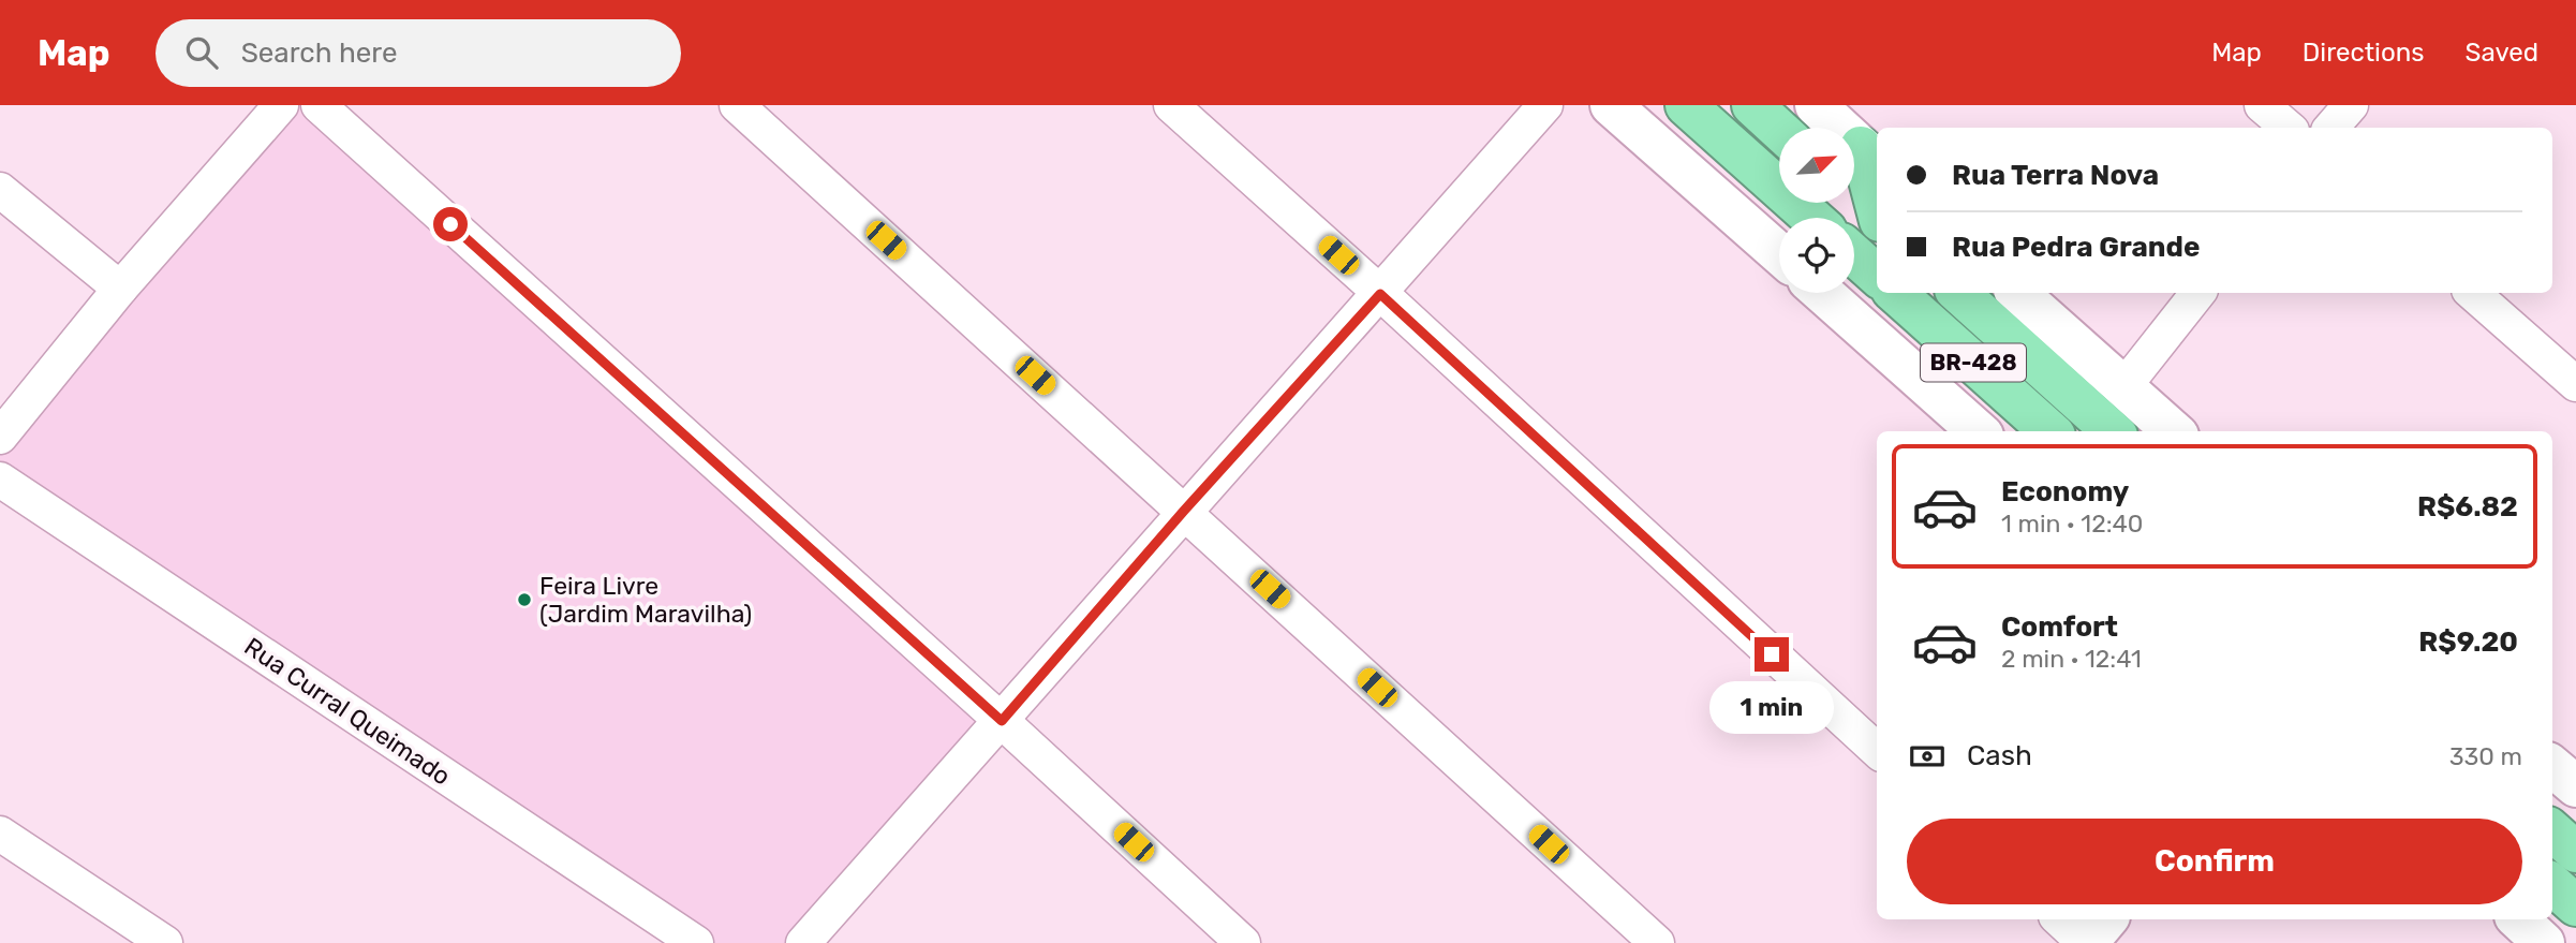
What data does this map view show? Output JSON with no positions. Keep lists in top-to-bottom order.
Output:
{
  "streets": {
    "highway": ["BR-428"],
    "street": ["Rua Curral Queimado"]
  },
  "places": ["Feira Livre (Jardim Maravilha)"],
  "north": "top right",
  "page": {
    "header": "Map",
    "search": "Search here",
    "nav": ["Map", "Directions", "Saved"],
    "banner": ["Rua Terra Nova", "Rua Pedra Grande"],
    "list": [
      {
        "name": "Economy",
        "note": "1 min · 12:40",
        "value": "R$6.82"
      },
      {
        "name": "Comfort",
        "note": "2 min · 12:41",
        "value": "R$9.20"
      }
    ],
    "bubble": "1 min",
    "pay": ["Cash", "330 m"],
    "buttons": "Confirm"
  }
}
